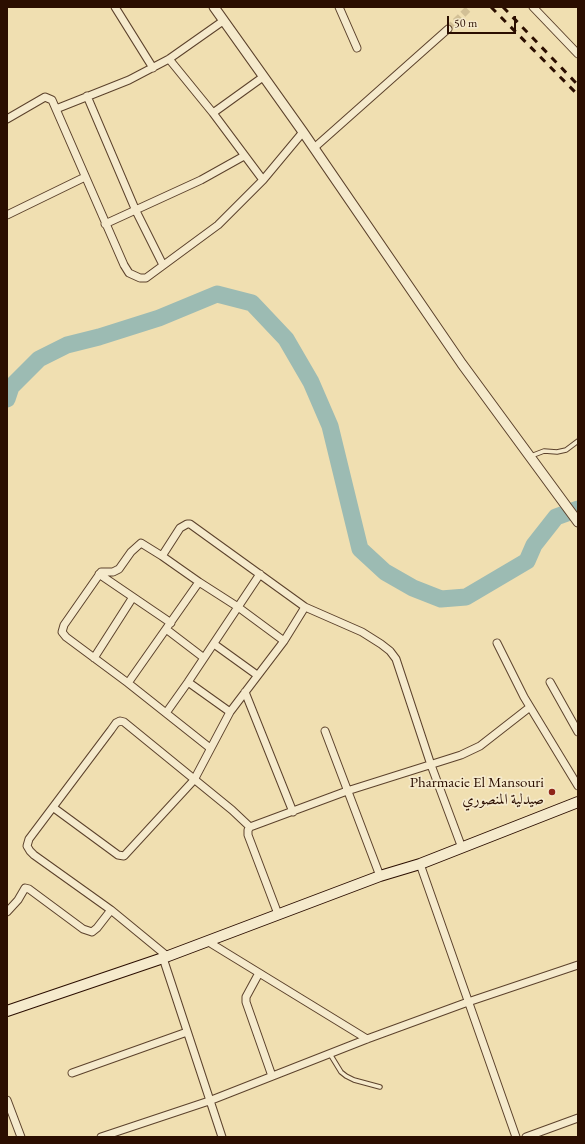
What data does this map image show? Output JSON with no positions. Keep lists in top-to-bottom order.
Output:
{
  "places": ["Pharmacie El Mansouri صيدلية المنصوري"],
  "scale_bar": "50 m"
}
